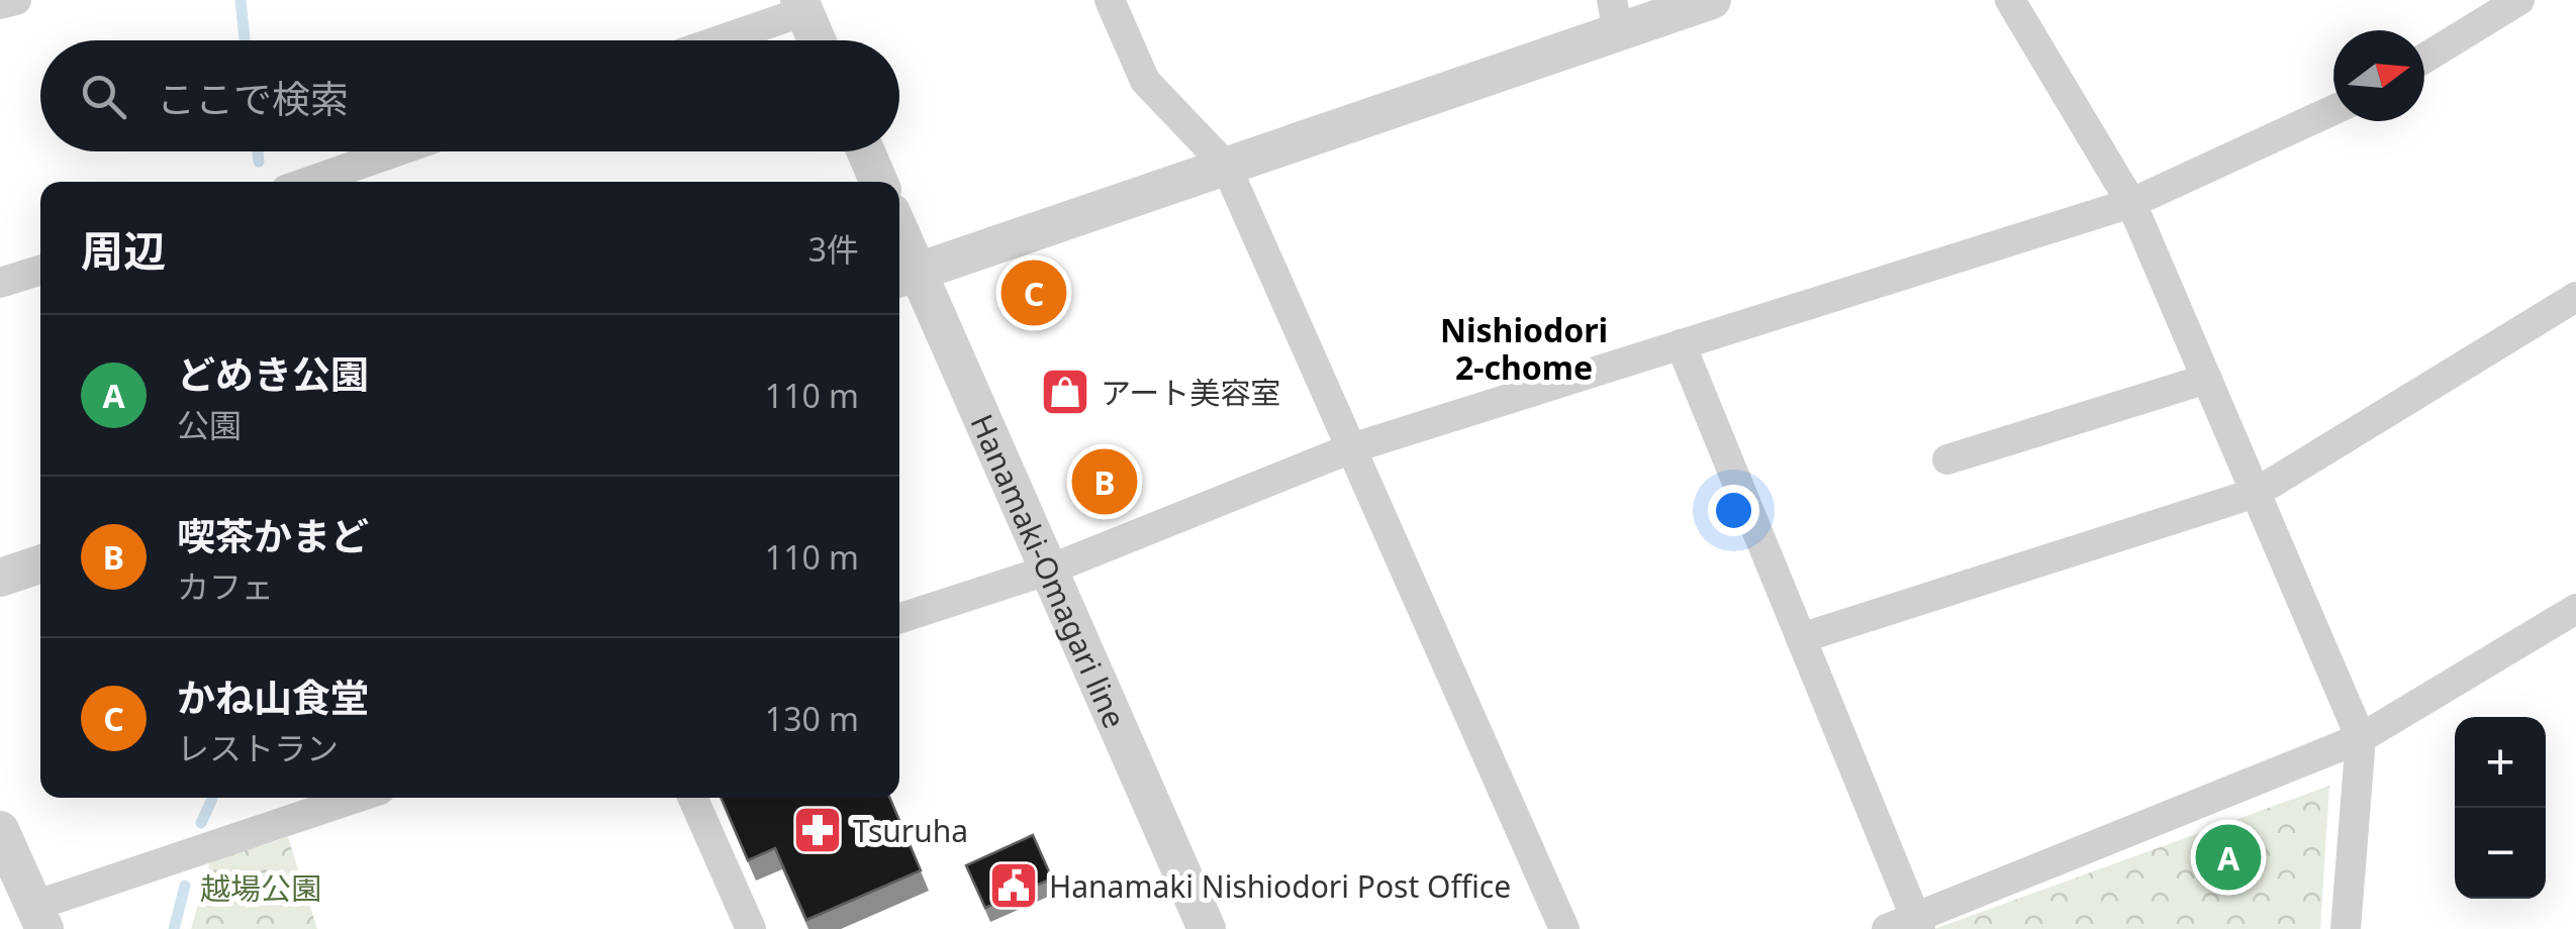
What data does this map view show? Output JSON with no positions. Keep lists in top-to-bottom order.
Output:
{
  "streets": {
    "street": ["Hanamaki-Omagari line"]
  },
  "districts": ["Nishiodori 2-chome"],
  "parks": ["越場公園"],
  "places": {
    "shop": ["アート美容室"],
    "pharmacy": ["Tsuruha"],
    "public building": ["Hanamaki Nishiodori Post Office"]
  },
  "north": "right",
  "page": {
    "search": "ここで検索",
    "heading": ["周辺", "3件"],
    "pins": ["C", "B", "A"],
    "list": [
      {
        "mark": "A",
        "name": "どめき公園",
        "note": "公園",
        "value": "110 m"
      },
      {
        "mark": "B",
        "name": "喫茶かまど",
        "note": "カフェ",
        "value": "110 m"
      },
      {
        "mark": "C",
        "name": "かね山食堂",
        "note": "レストラン",
        "value": "130 m"
      }
    ],
    "map_buttons": ["+", "−"]
  }
}
